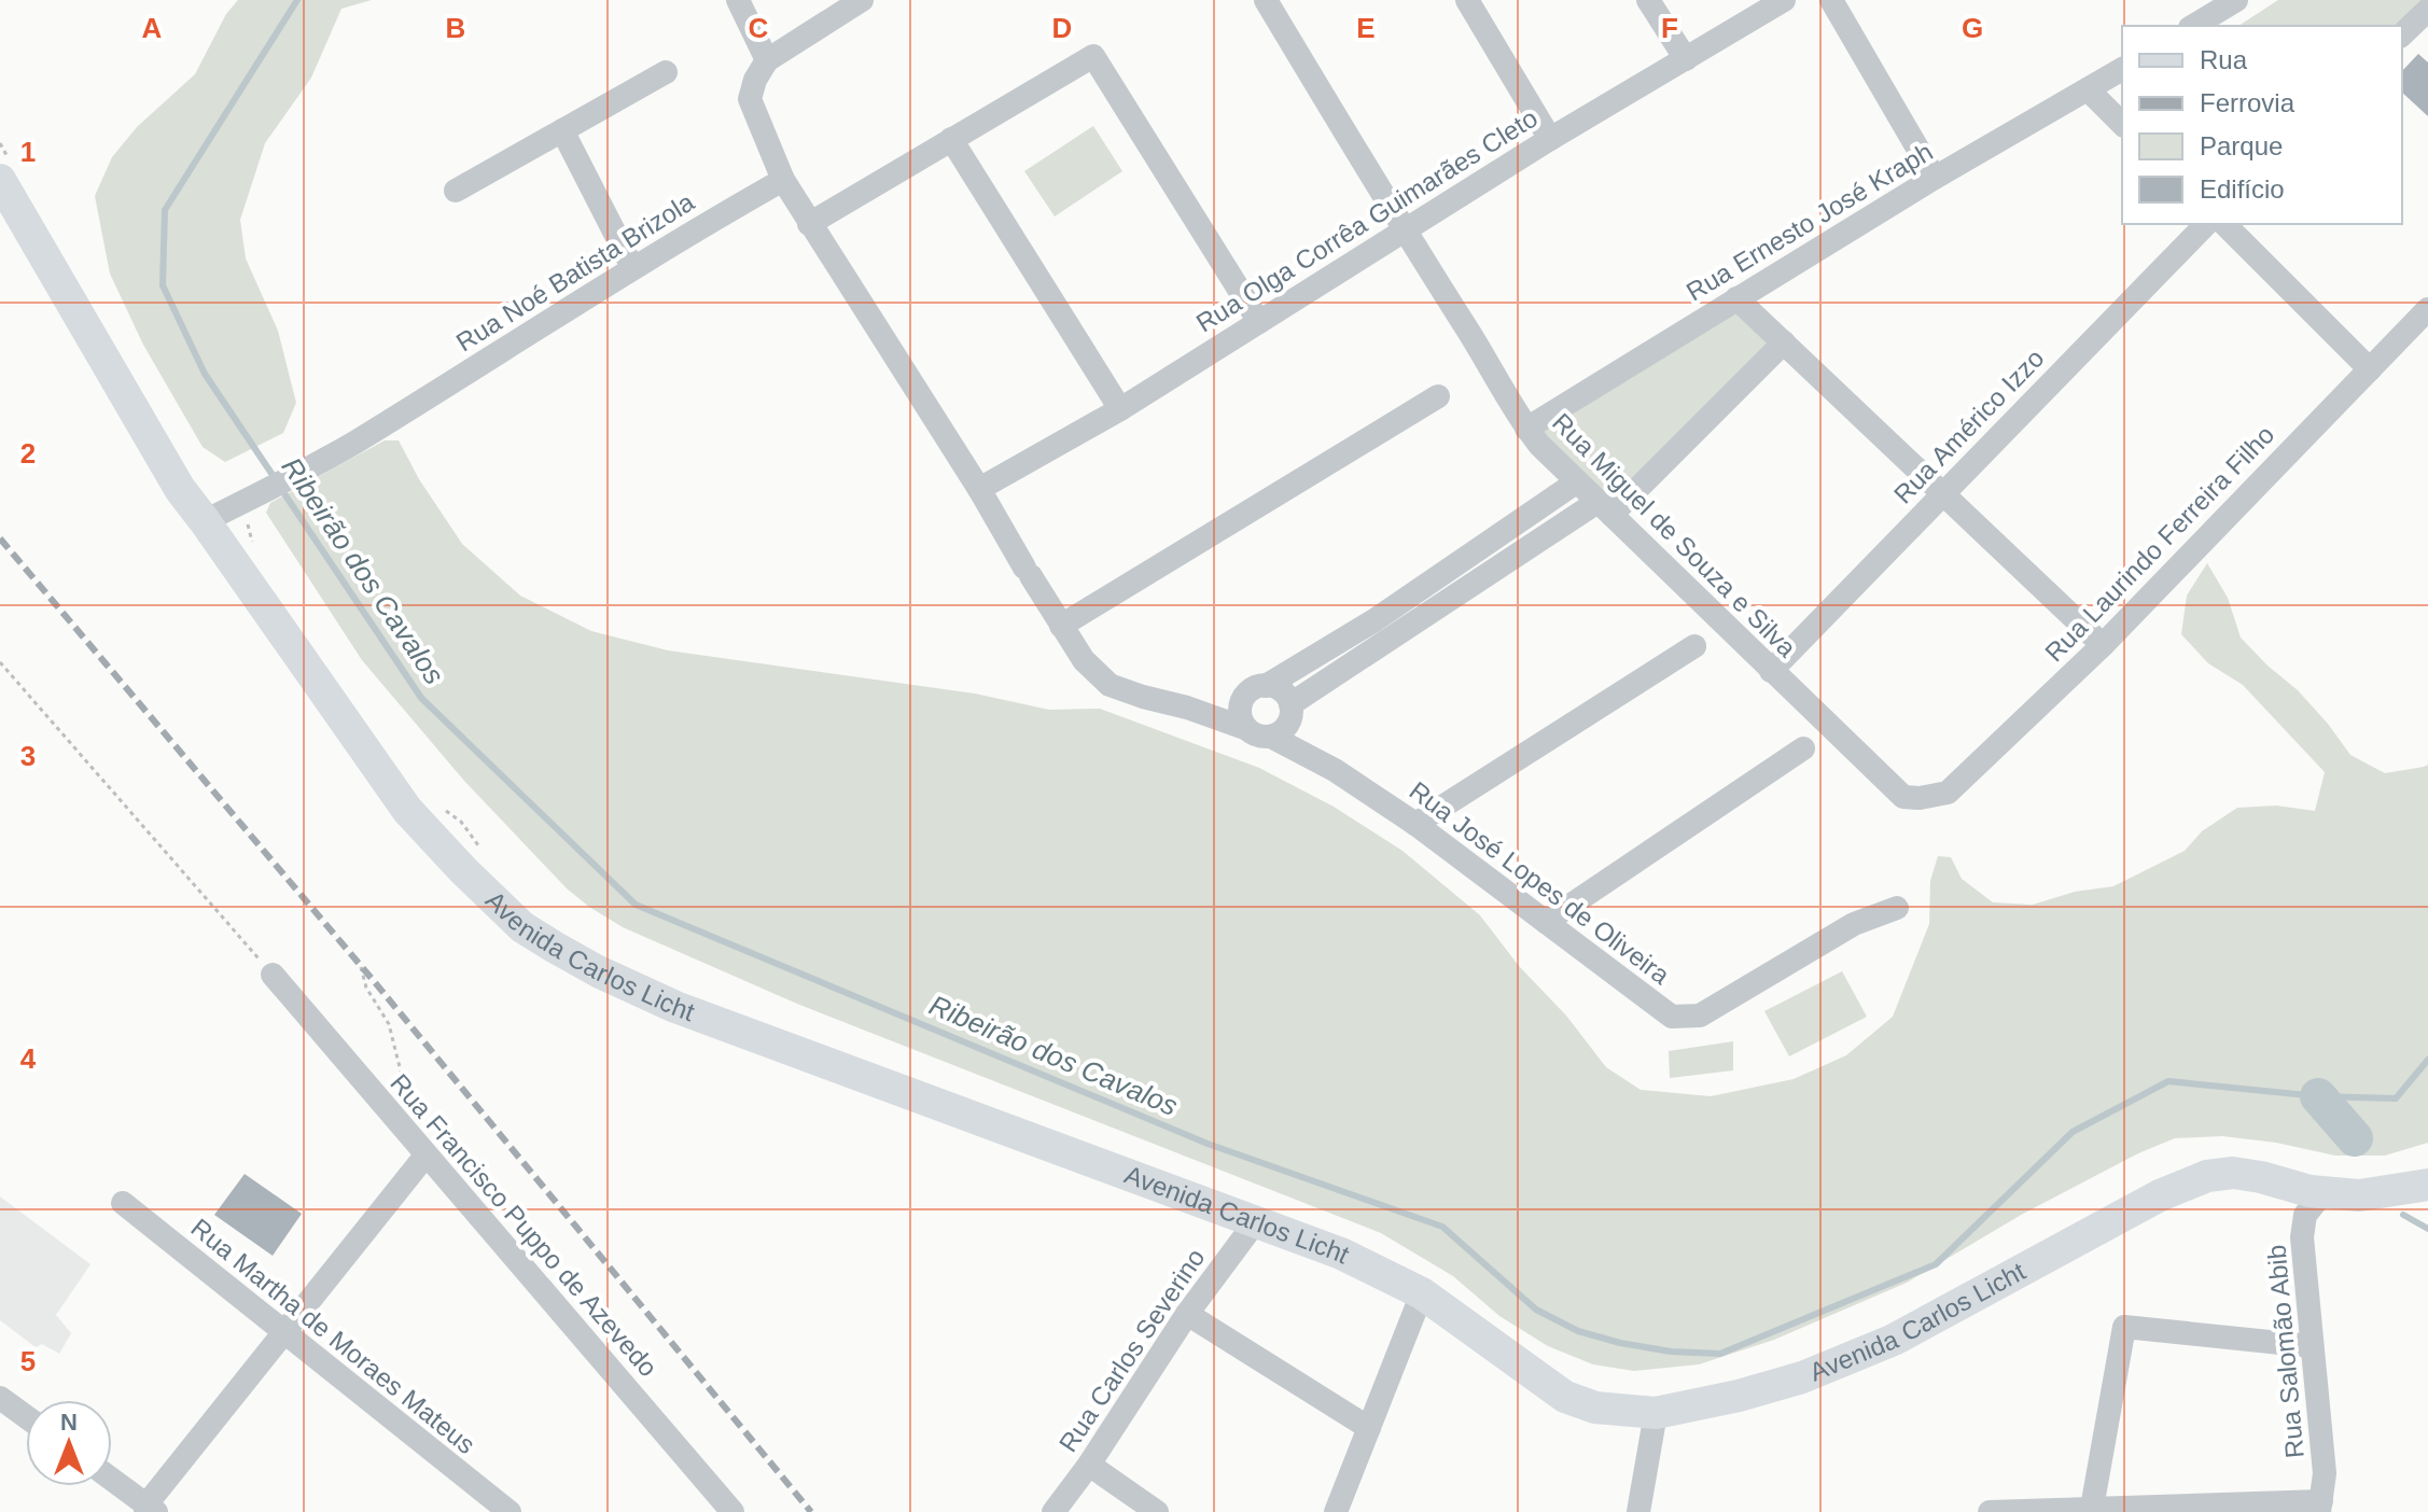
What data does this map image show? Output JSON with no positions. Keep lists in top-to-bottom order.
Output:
{
  "streets": {
    "main road": ["Avenida Carlos Licht"],
    "street": [
      "Rua Olga Corrêa Guimarães Cleto",
      "Rua Ernesto José Kraph",
      "Rua Noé Batista Brizola",
      "Rua Américo Izzo",
      "Rua Miguel de Souza e Silva",
      "Rua Laurindo Ferreira Filho",
      "Rua José Lopes de Oliveira",
      "Rua Francisco Puppo de Azevedo",
      "Rua Martha de Moraes Mateus",
      "Rua Carlos Severino",
      "Rua Salomão Abib"
    ]
  },
  "crossings": [
    ["Rua Olga Corrêa Guimarães Cleto", "Rua Miguel de Souza e Silva"],
    ["Rua Ernesto José Kraph", "Rua Miguel de Souza e Silva"],
    ["Rua Noé Batista Brizola", "Avenida Carlos Licht"],
    ["Rua Américo Izzo", "Rua Miguel de Souza e Silva"],
    ["Rua Miguel de Souza e Silva", "Rua Laurindo Ferreira Filho"],
    ["Avenida Carlos Licht", "Rua Carlos Severino"],
    ["Avenida Carlos Licht", "Rua Salomão Abib"]
  ],
  "water": ["Ribeirão dos Cavalos"],
  "legend": [
    "Rua",
    "Ferrovia",
    "Parque",
    "Edifício"
  ],
  "north": "top",
  "grid": {
    "columns": [
      "A",
      "B",
      "C",
      "D",
      "E",
      "F",
      "G"
    ],
    "rows": [
      "1",
      "2",
      "3",
      "4",
      "5"
    ]
  }
}
